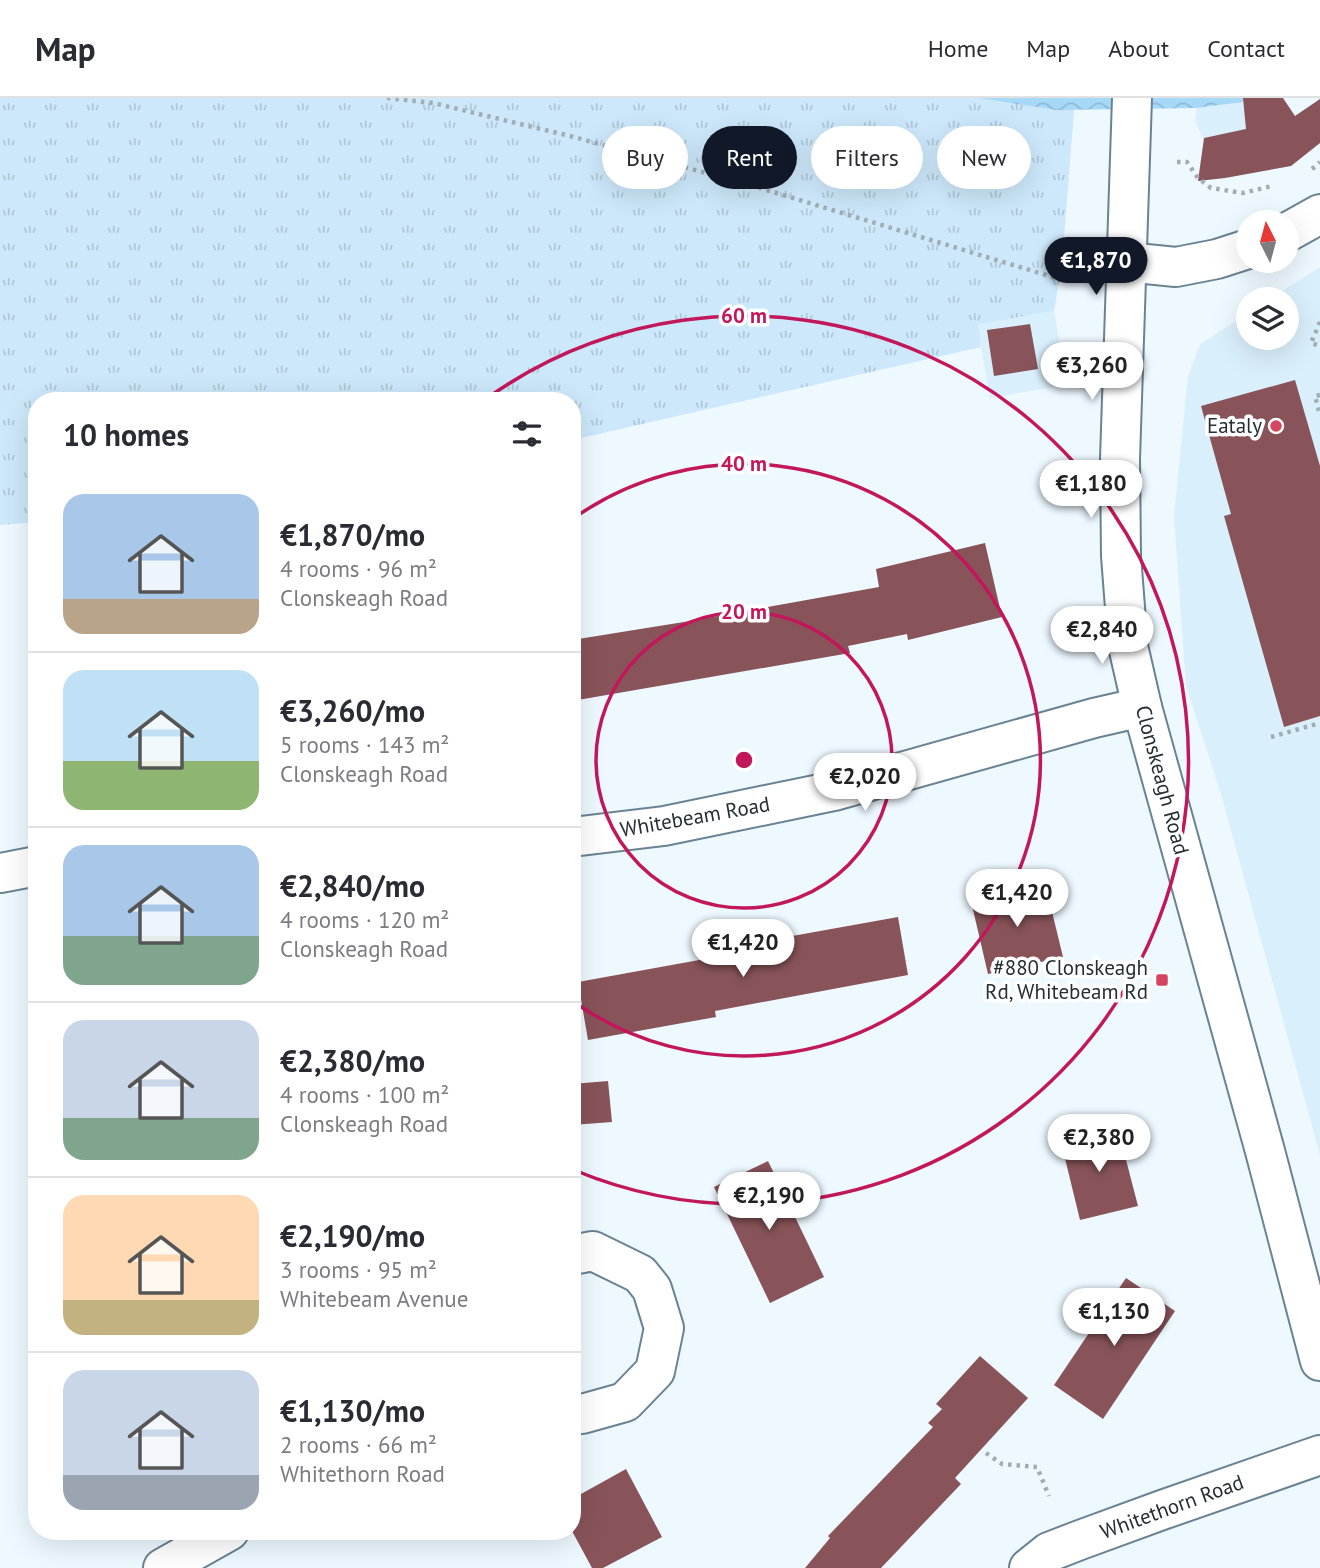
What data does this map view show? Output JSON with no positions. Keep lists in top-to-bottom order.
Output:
{
  "streets": {
    "street": ["Clonskeagh Road", "Whitebeam Road", "Whitethorn Road"]
  },
  "crossings": [
    ["Clonskeagh Road", "Whitebeam Road"]
  ],
  "places": {
    "other": ["Eataly"],
    "transit": ["#880 Clonskeagh Rd, Whitebeam Rd"]
  },
  "north": "top",
  "page": {
    "header": "Map",
    "nav": [
      "Home",
      "Map",
      "About",
      "Contact"
    ],
    "chip": [
      "Buy",
      "Rent",
      "Filters",
      "New"
    ],
    "price": [
      "€1,870",
      "€3,260",
      "€1,180",
      "€2,840",
      "€2,020",
      "€1,420",
      "€1,420",
      "€2,380",
      "€2,190",
      "€1,130"
    ],
    "heading": "10 homes",
    "list": [
      {
        "name": "€1,870/mo",
        "note": "4 rooms · 96 m² · Clonskeagh Road"
      },
      {
        "name": "€3,260/mo",
        "note": "5 rooms · 143 m² · Clonskeagh Road"
      },
      {
        "name": "€2,840/mo",
        "note": "4 rooms · 120 m² · Clonskeagh Road"
      },
      {
        "name": "€2,380/mo",
        "note": "4 rooms · 100 m² · Clonskeagh Road"
      },
      {
        "name": "€2,190/mo",
        "note": "3 rooms · 95 m² · Whitebeam Avenue"
      },
      {
        "name": "€1,130/mo",
        "note": "2 rooms · 66 m² · Whitethorn Road"
      }
    ]
  },
  "rings": ["60 m", "40 m", "20 m"]
}
